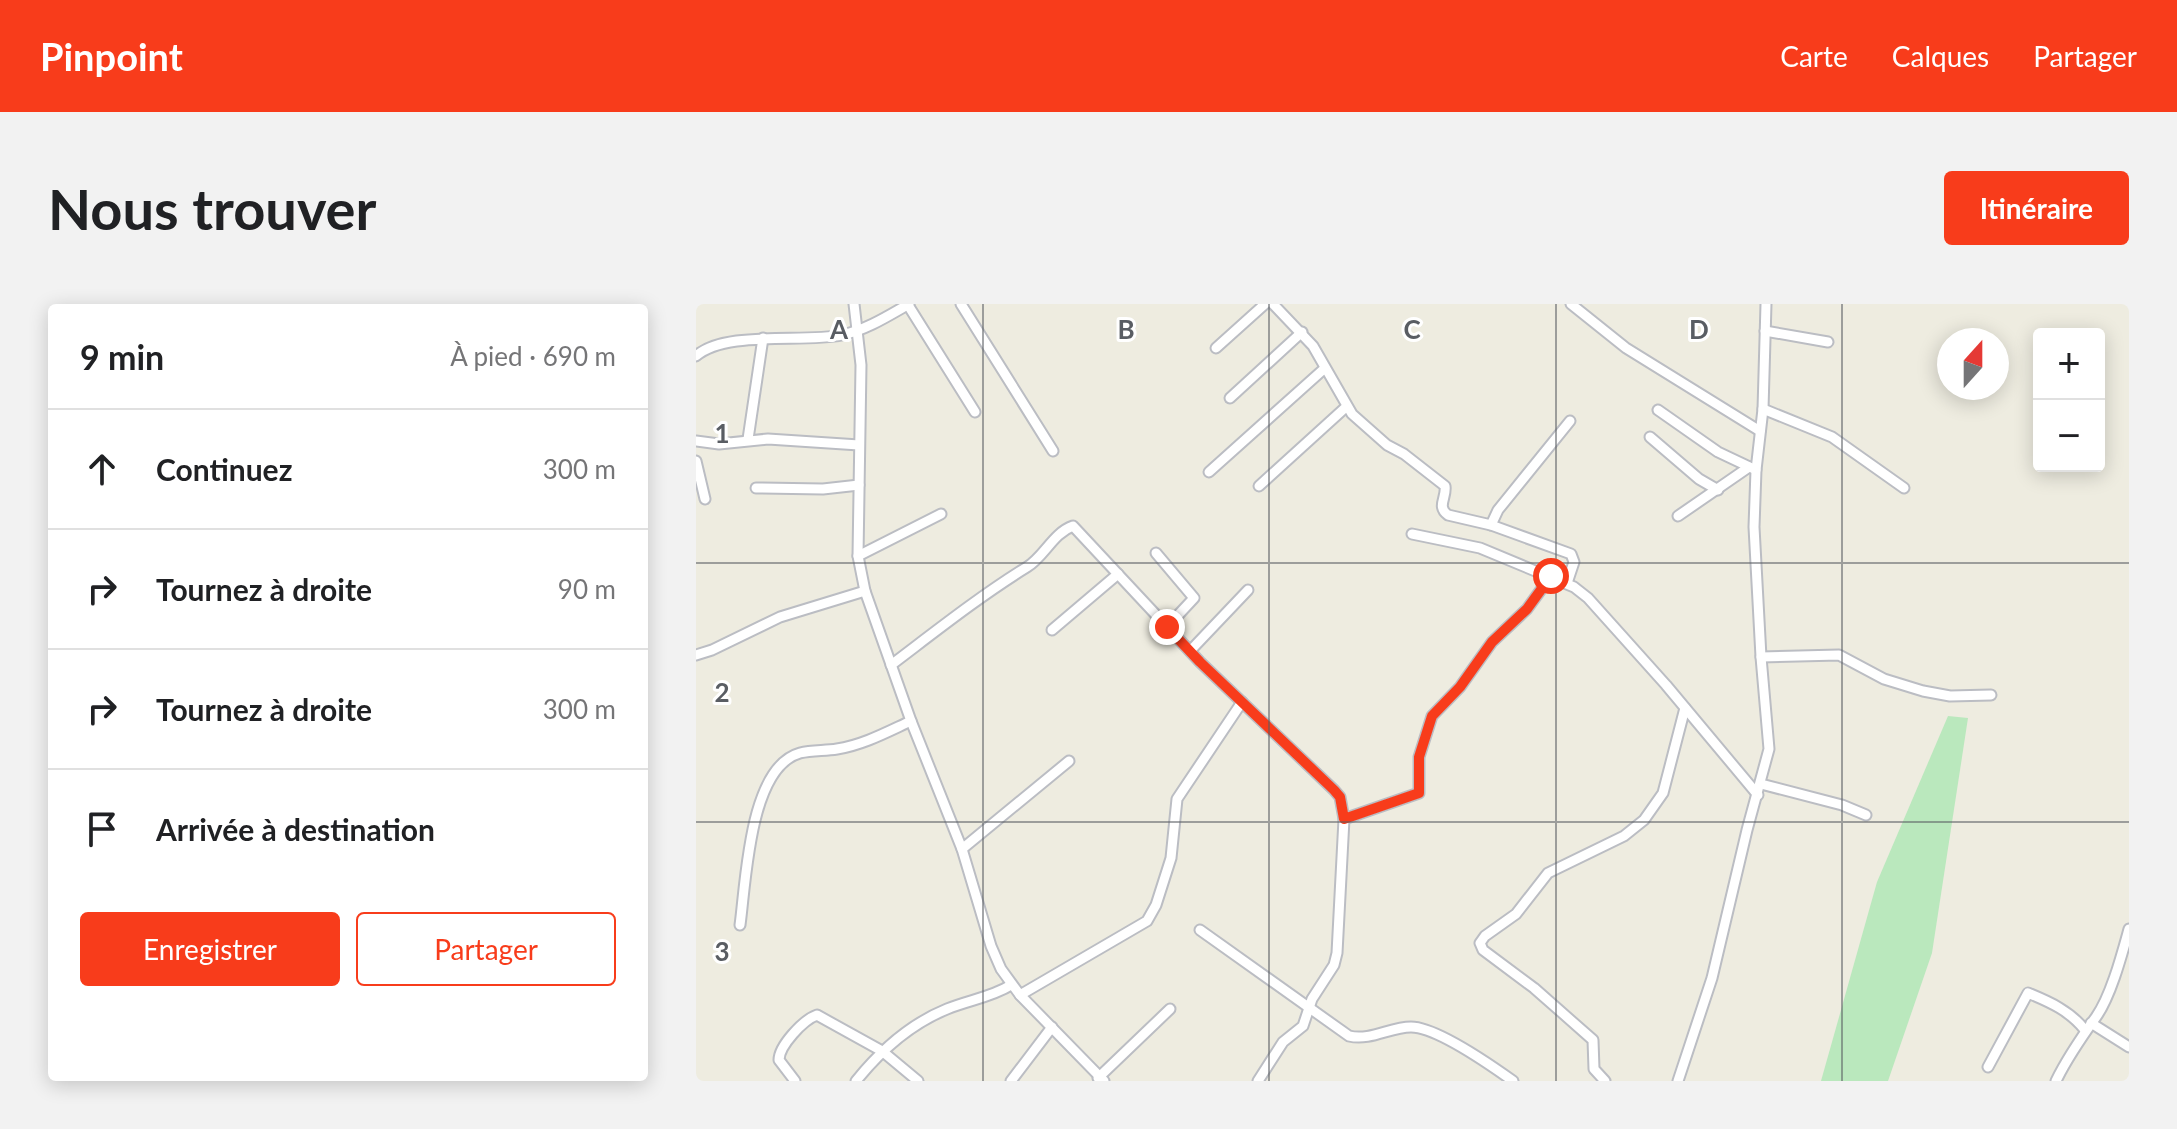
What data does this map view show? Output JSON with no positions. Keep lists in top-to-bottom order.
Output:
{
  "north": "top",
  "page": {
    "header": "Pinpoint",
    "nav": ["Carte", "Calques", "Partager"],
    "buttons": [
      "Itinéraire",
      ["Enregistrer", "Partager"]
    ],
    "title": "Nous trouver",
    "heading": ["9 min", "À pied · 690 m"],
    "map_buttons": ["+", "−"],
    "list": [
      ["Continuez", "300 m"],
      ["Tournez à droite", "90 m"],
      ["Tournez à droite", "300 m"],
      "Arrivée à destination"
    ]
  },
  "grid": {
    "columns": [
      "A",
      "B",
      "C",
      "D"
    ],
    "rows": ["1", "2", "3"]
  }
}
